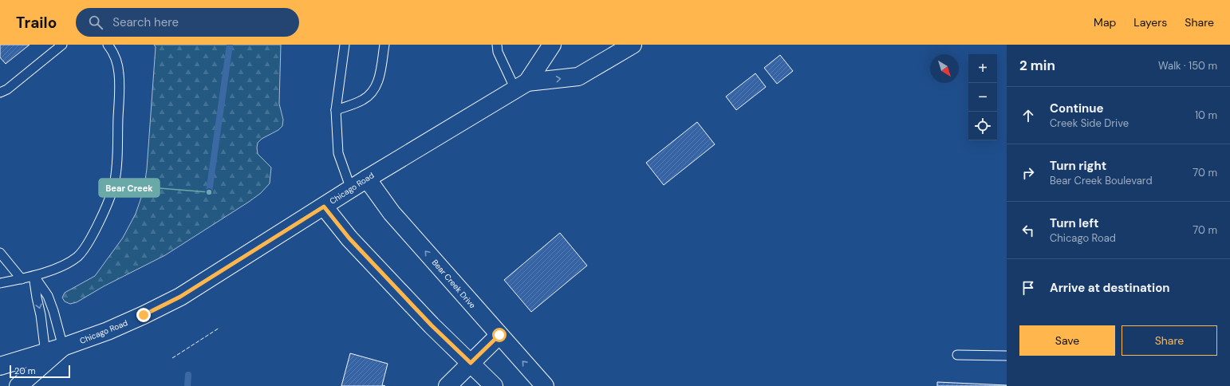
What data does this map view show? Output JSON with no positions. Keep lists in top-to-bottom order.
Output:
{
  "streets": {
    "main road": ["Chicago Road", "Bear Creek Drive"]
  },
  "crossings": [
    ["Chicago Road", "Bear Creek Drive"]
  ],
  "places": ["Bear Creek"],
  "scale_bar": "20 m",
  "north": "bottom right",
  "page": {
    "header": "Trailo",
    "search": "Search here",
    "nav": ["Map", "Layers", "Share"],
    "heading": ["2 min", "Walk · 150 m"],
    "map_buttons": ["+", "−"],
    "list": [
      ["Continue", "Creek Side Drive", "10 m"],
      ["Turn right", "Bear Creek Boulevard", "70 m"],
      ["Turn left", "Chicago Road", "70 m"],
      "Arrive at destination"
    ],
    "buttons": ["Save", "Share"],
    "scale": "20 m"
  }
}
